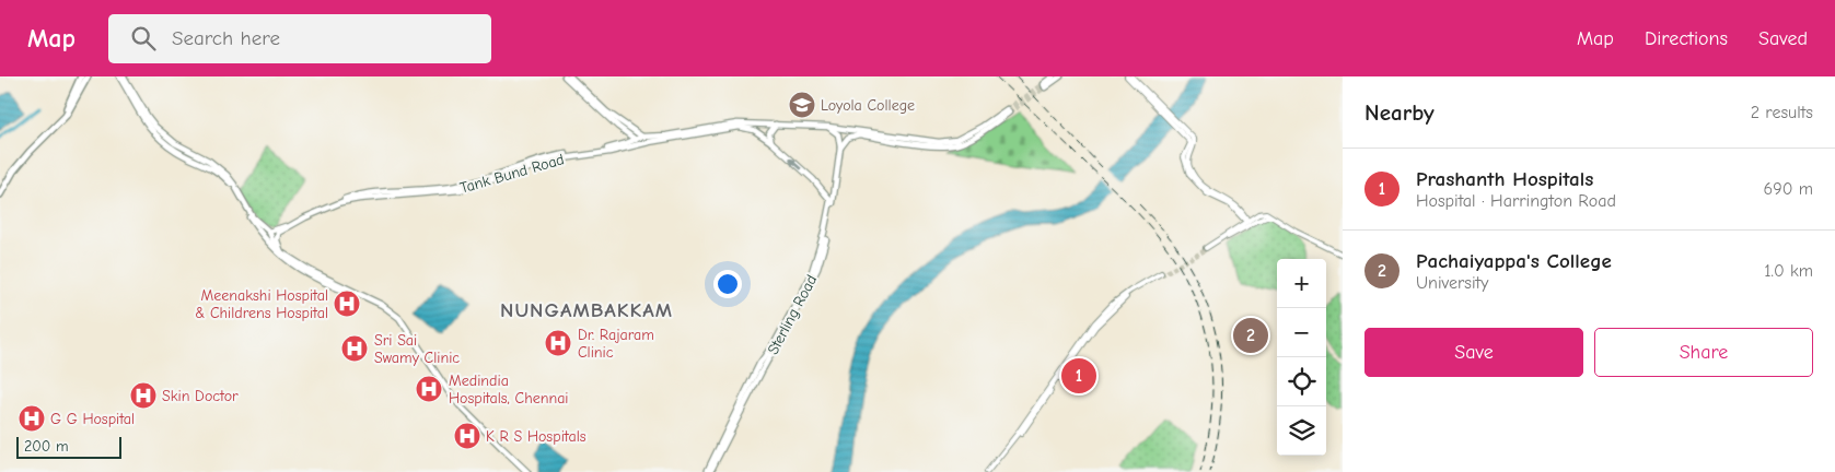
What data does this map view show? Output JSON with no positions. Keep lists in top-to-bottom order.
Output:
{
  "streets": {
    "main road": ["Tank Bund Road", "Sterling Road"]
  },
  "districts": ["NUNGAMBAKKAM"],
  "places": {
    "school or university": ["Loyola College"],
    "hospital": [
      "Meenakshi Hospital & Childrens Hospital",
      "Dr. Rajaram Clinic",
      "Sri Sai Swamy Clinic",
      "Medindia Hospitals, Chennai",
      "Skin Doctor",
      "G G Hospital",
      "K R S Hospitals"
    ]
  },
  "scale_bar": "200 m",
  "page": {
    "header": "Map",
    "search": "Search here",
    "nav": ["Map", "Directions", "Saved"],
    "heading": ["Nearby", "2 results"],
    "list": [
      {
        "mark": "1",
        "name": "Prashanth Hospitals",
        "note": "Hospital · Harrington Road",
        "value": "690 m"
      },
      {
        "mark": "2",
        "name": "Pachaiyappa's College",
        "note": "University",
        "value": "1.0 km"
      }
    ],
    "map_buttons": ["+", "−"],
    "buttons": ["Save", "Share"],
    "pins": ["2", "1"],
    "scale": "200 m"
  }
}
